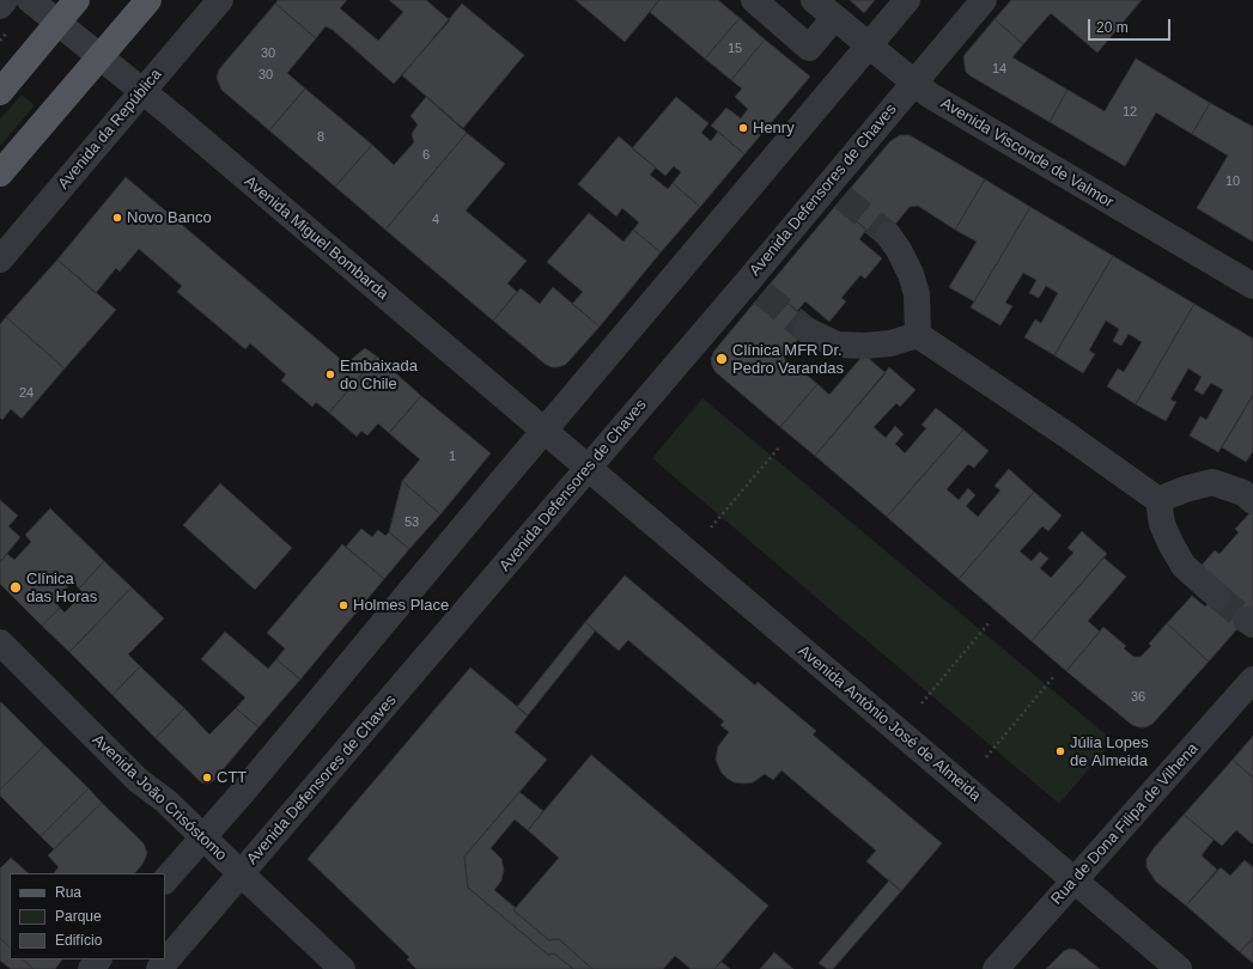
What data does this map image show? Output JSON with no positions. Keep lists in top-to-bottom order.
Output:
{
  "streets": {
    "street": [
      "Avenida da República",
      "Avenida Visconde de Valmor",
      "Avenida Defensores de Chaves",
      "Avenida Miguel Bombarda",
      "Avenida António José de Almeida",
      "Avenida João Crisóstomo",
      "Rua de Dona Filipa de Vilhena"
    ]
  },
  "crossings": [
    ["Avenida da República", "Avenida Miguel Bombarda"],
    ["Avenida Visconde de Valmor", "Avenida Defensores de Chaves"],
    ["Avenida Defensores de Chaves", "Avenida Miguel Bombarda"],
    ["Avenida Defensores de Chaves", "Avenida António José de Almeida"],
    ["Avenida Defensores de Chaves", "Avenida João Crisóstomo"],
    ["Avenida Miguel Bombarda", "Avenida António José de Almeida"],
    ["Avenida António José de Almeida", "Rua de Dona Filipa de Vilhena"]
  ],
  "places": [
    "Henry",
    "Novo Banco",
    "Clínica MFR Dr. Pedro Varandas",
    "Embaixada do Chile",
    "Clínica das Horas",
    "Holmes Place",
    "Júlia Lopes de Almeida",
    "CTT"
  ],
  "house_numbers": [
    "15",
    "30",
    "14",
    "30",
    "12",
    "8",
    "6",
    "10",
    "4",
    "24",
    "1",
    "53",
    "36"
  ],
  "legend": ["Rua", "Parque", "Edifício"],
  "scale_bar": "20 m"
}
